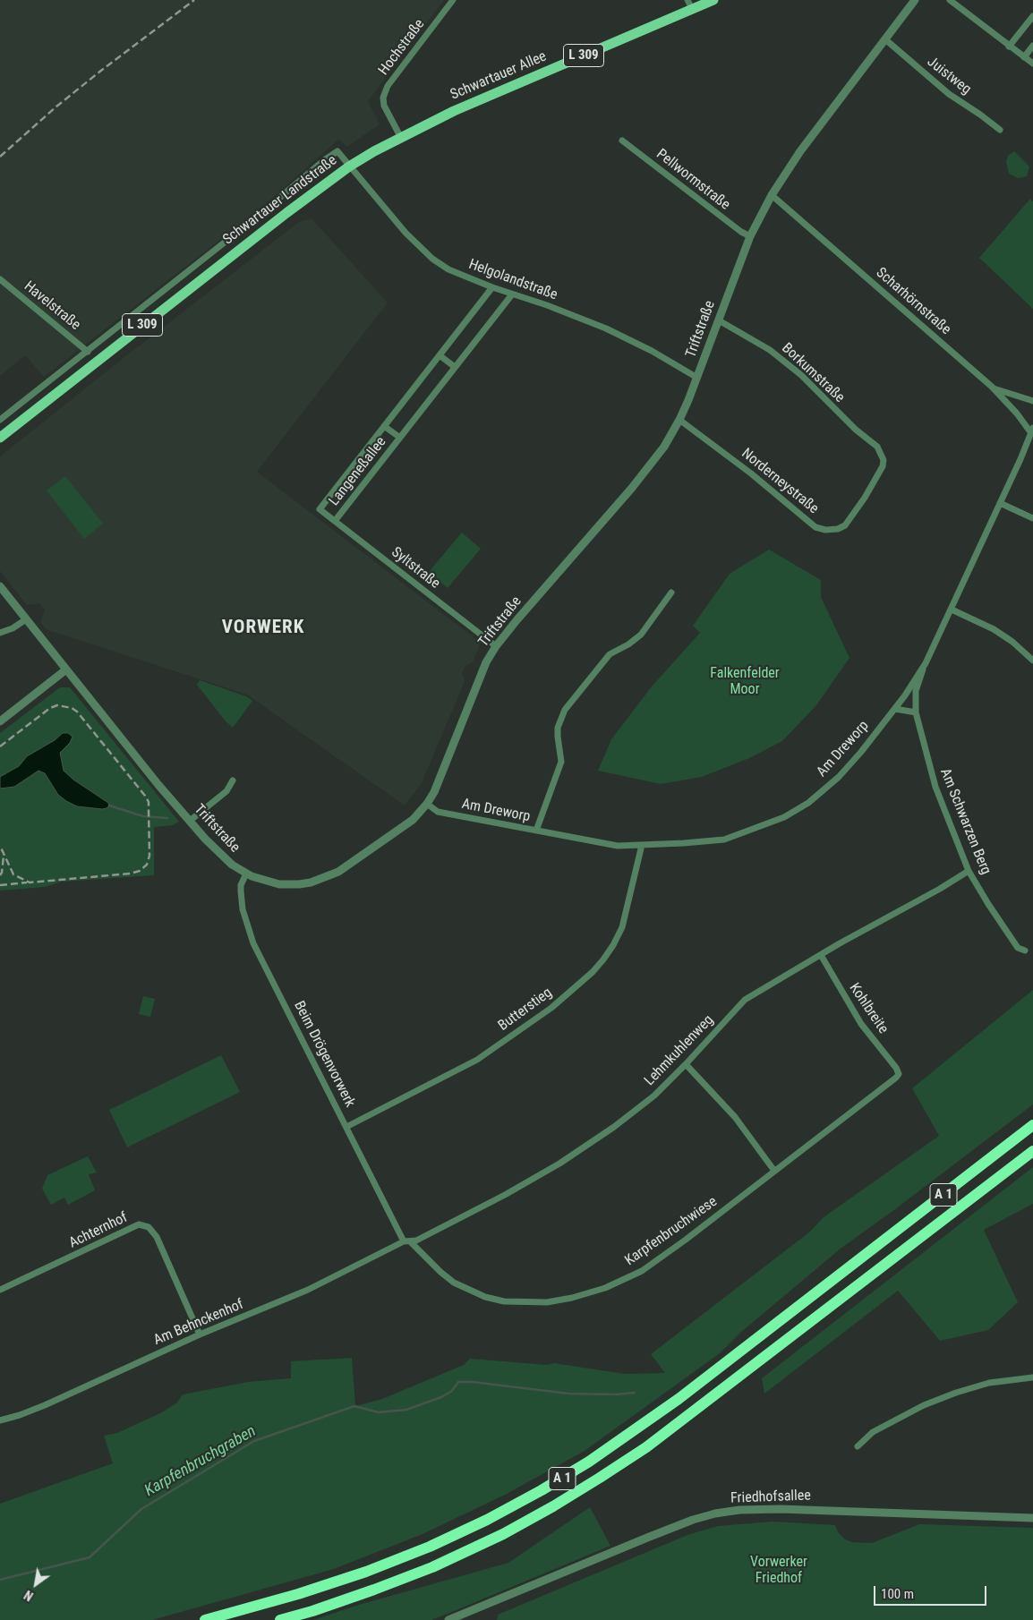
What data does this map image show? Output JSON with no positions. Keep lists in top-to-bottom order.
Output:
{
  "streets": {
    "highway": ["A 1"],
    "main road": ["L 309", "Schwartauer Allee", "Schwartauer Landstraße"],
    "street": [
      "Hochstraße",
      "Juistweg",
      "Pellwormstraße",
      "Helgolandstraße",
      "Scharhörnstraße",
      "Havelstraße",
      "Triftstraße",
      "Borkumstraße",
      "Langeneßallee",
      "Norderneystraße",
      "Syltstraße",
      "Am Dreworp",
      "Am Schwarzen Berg",
      "Kohlbreite",
      "Butterstieg",
      "Lehmkuhlenweg",
      "Beim Drögenvorwerk",
      "Achternhof",
      "Karpfenbruchwiese",
      "Am Behnckenhof",
      "Friedhofsallee"
    ]
  },
  "crossings": [
    ["Hochstraße", "Schwartauer Allee"],
    ["Schwartauer Allee", "Schwartauer Landstraße"],
    ["Schwartauer Allee", "Helgolandstraße"],
    ["Juistweg", "Triftstraße"],
    ["Pellwormstraße", "Triftstraße"],
    ["Schwartauer Landstraße", "Helgolandstraße"],
    ["Schwartauer Landstraße", "Havelstraße"],
    ["Helgolandstraße", "Triftstraße"],
    ["Helgolandstraße", "Langeneßallee"],
    ["Scharhörnstraße", "Triftstraße"],
    ["Scharhörnstraße", "Am Dreworp"],
    ["Triftstraße", "Borkumstraße"],
    ["Triftstraße", "Norderneystraße"],
    ["Triftstraße", "Syltstraße"],
    ["Triftstraße", "Am Dreworp"],
    ["Triftstraße", "Beim Drögenvorwerk"],
    ["Borkumstraße", "Norderneystraße"],
    ["Langeneßallee", "Syltstraße"],
    ["Am Dreworp", "Am Schwarzen Berg"],
    ["Am Dreworp", "Butterstieg"],
    ["Am Schwarzen Berg", "Lehmkuhlenweg"],
    ["Kohlbreite", "Lehmkuhlenweg"],
    ["Kohlbreite", "Karpfenbruchwiese"],
    ["Butterstieg", "Beim Drögenvorwerk"],
    ["Lehmkuhlenweg", "Beim Drögenvorwerk"],
    ["Lehmkuhlenweg", "Karpfenbruchwiese"],
    ["Lehmkuhlenweg", "Am Behnckenhof"],
    ["Beim Drögenvorwerk", "Karpfenbruchwiese"],
    ["Beim Drögenvorwerk", "Am Behnckenhof"],
    ["Achternhof", "Am Behnckenhof"],
    ["Karpfenbruchwiese", "Am Behnckenhof"]
  ],
  "districts": ["VORWERK"],
  "water": ["Karpfenbruchgraben"],
  "parks": ["Falkenfelder Moor", "Vorwerker Friedhof"],
  "scale_bar": "100 m",
  "north": "bottom left"
}
